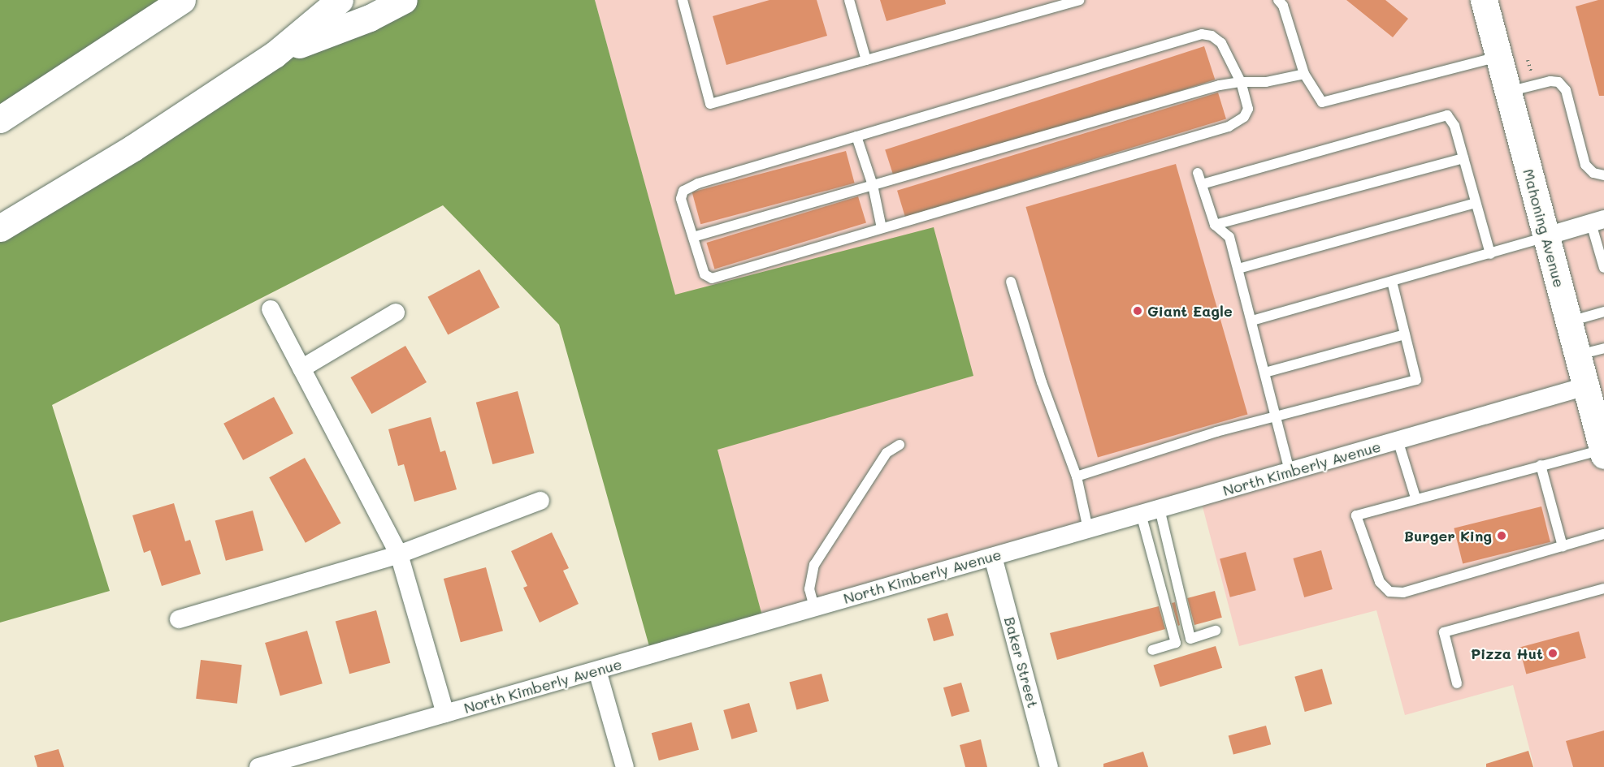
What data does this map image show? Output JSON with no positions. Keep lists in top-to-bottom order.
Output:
{
  "streets": {
    "main road": ["Mahoning Avenue"],
    "street": ["North Kimberly Avenue", "Baker Street"]
  },
  "crossings": [
    ["Mahoning Avenue", "North Kimberly Avenue"],
    ["North Kimberly Avenue", "Baker Street"]
  ],
  "places": ["Giant Eagle", "Burger King", "Pizza Hut"]
}
